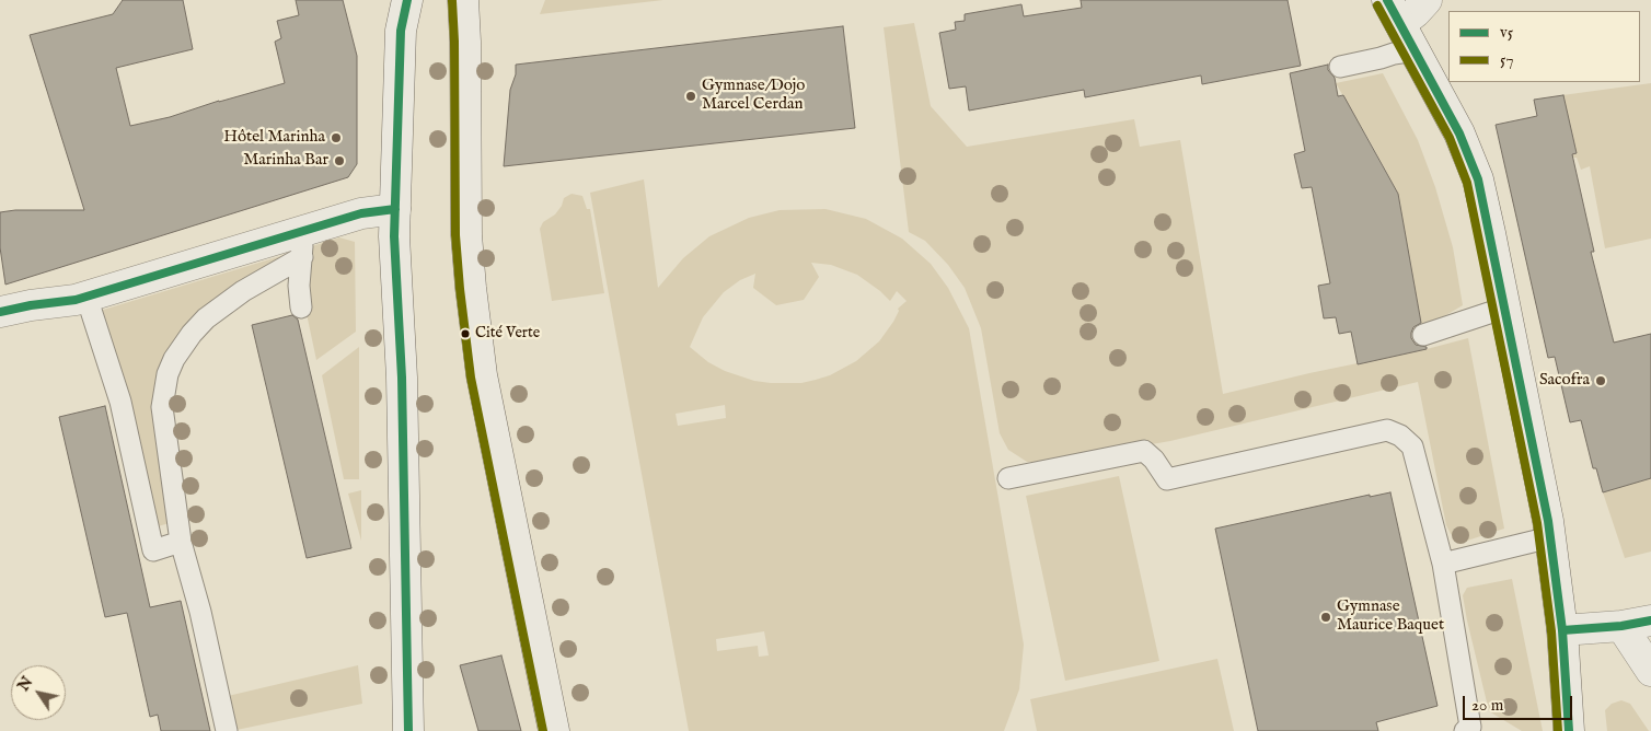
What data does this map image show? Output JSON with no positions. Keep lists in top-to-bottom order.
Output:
{
  "places": [
    "Gymnase/Dojo Marcel Cerdan",
    "Hôtel Marinha",
    "Marinha Bar",
    "Cité Verte",
    "Sacofra",
    "Gymnase Maurice Baquet"
  ],
  "lines": ["transit line v5", "transit line 57"],
  "legend": ["v5", "57"],
  "scale_bar": "20 m",
  "north": "top left"
}
